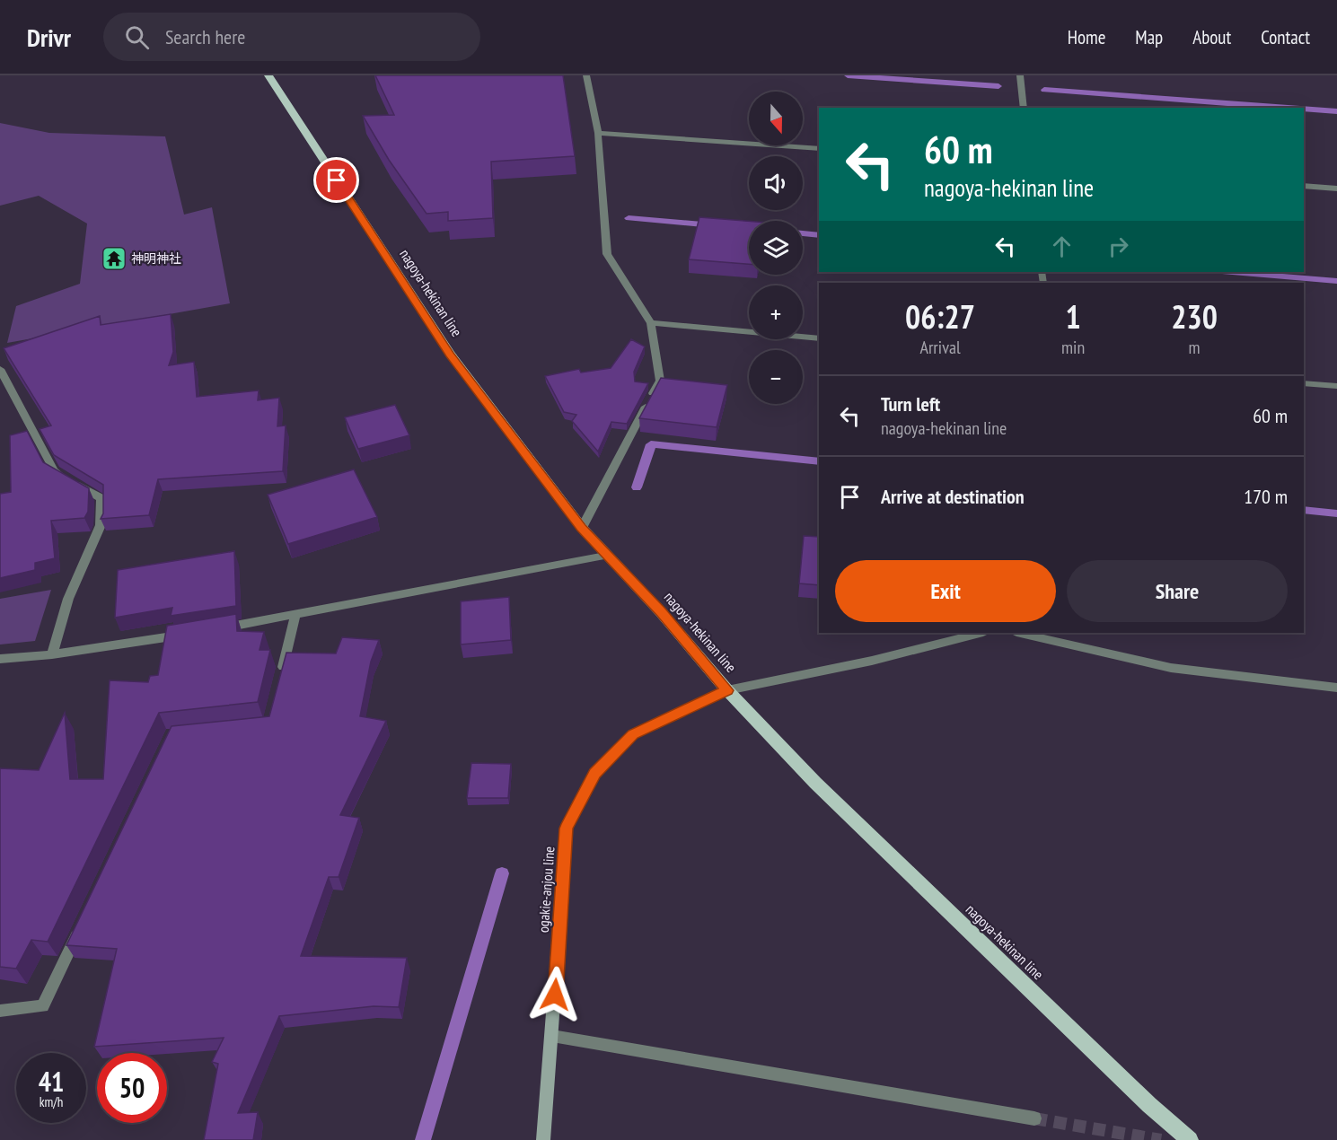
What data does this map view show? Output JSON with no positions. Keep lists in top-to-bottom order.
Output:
{
  "streets": {
    "main road": ["nagoya-hekinan line", "ogakie-anjou line"]
  },
  "crossings": [
    ["nagoya-hekinan line", "ogakie-anjou line"]
  ],
  "places": {
    "temple": ["神明神社"]
  },
  "north": "bottom",
  "page": {
    "header": "Drivr",
    "search": "Search here",
    "nav": [
      "Home",
      "Map",
      "About",
      "Contact"
    ],
    "map_buttons": ["+", "−"],
    "turn": ["60 m", "nagoya-hekinan line"],
    "eta": [
      "06:27",
      "Arrival",
      "1",
      "min",
      "230",
      "m"
    ],
    "list": [
      {
        "name": "Turn left",
        "note": "nagoya-hekinan line",
        "value": "60 m"
      },
      {
        "name": "Arrive at destination",
        "value": "170 m"
      }
    ],
    "buttons": ["Exit", "Share"],
    "speed": "41 km/h",
    "limit": "50"
  }
}
